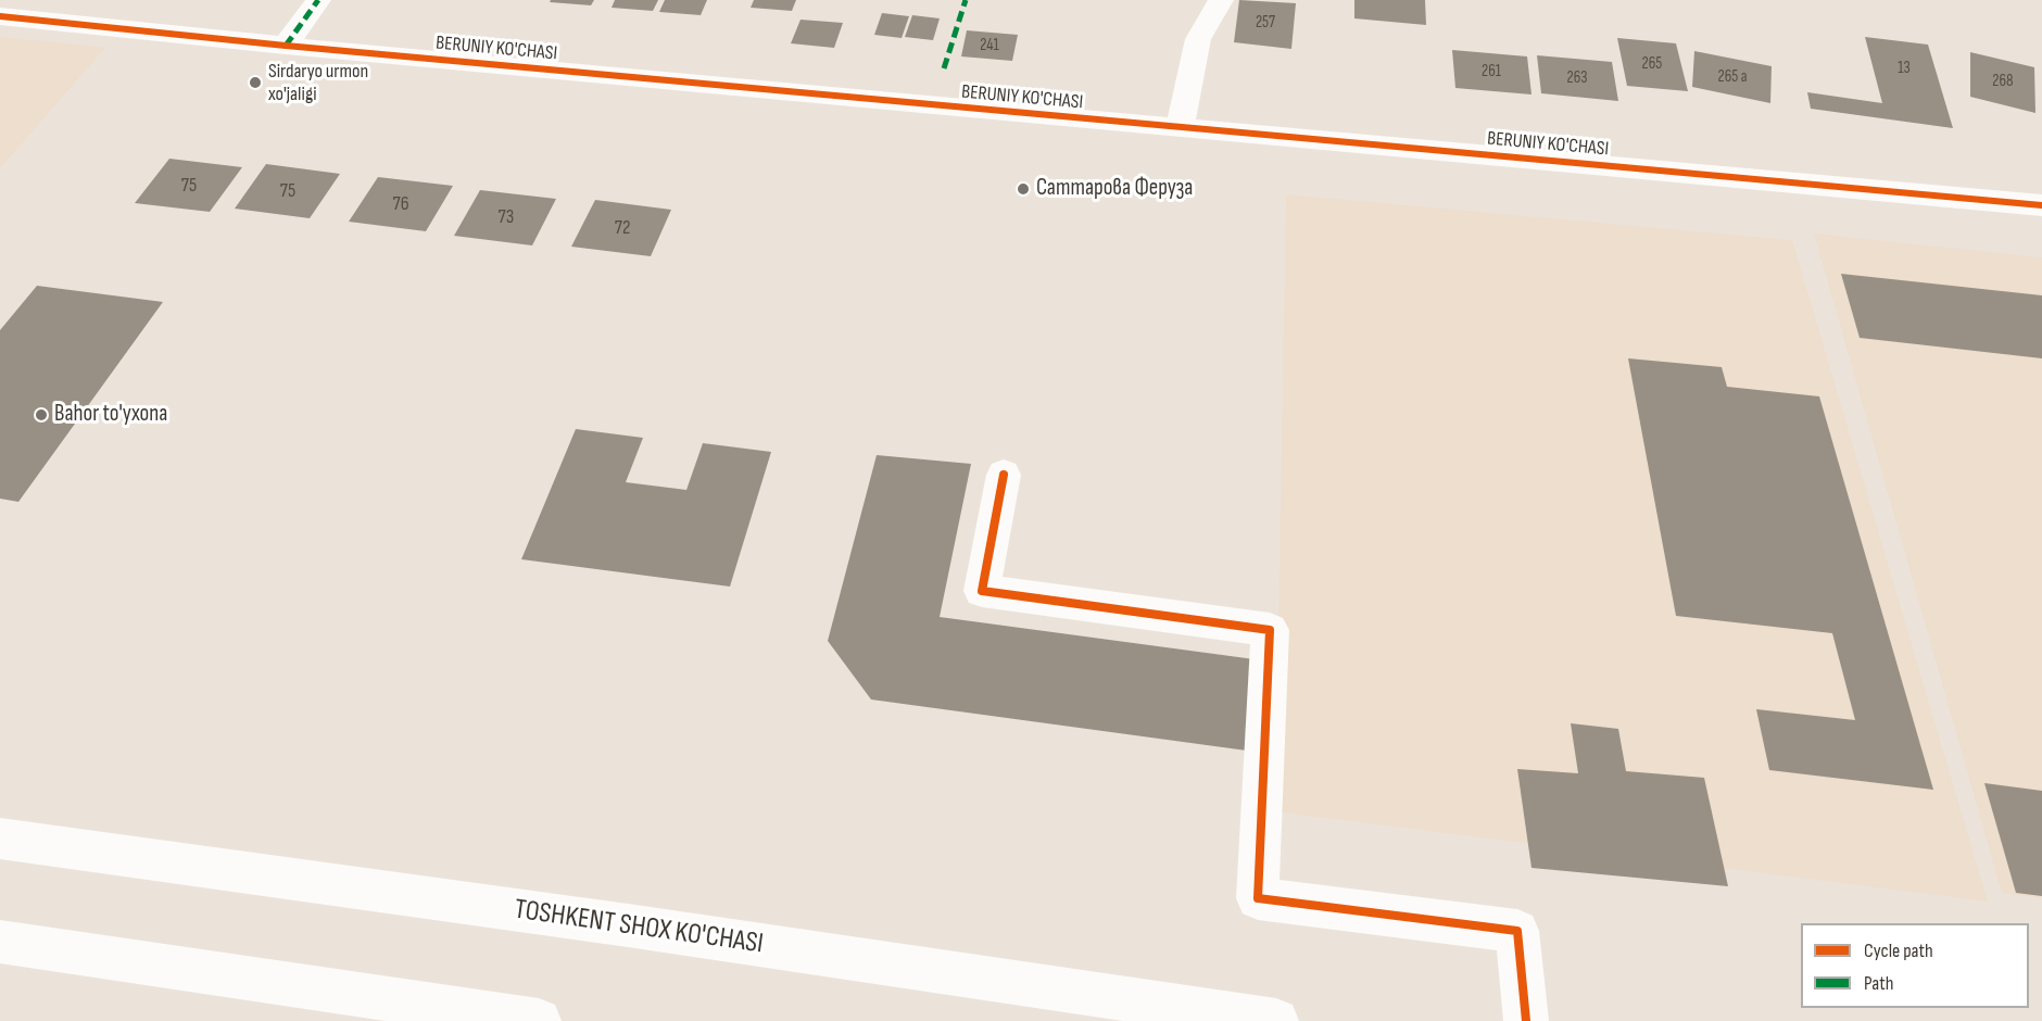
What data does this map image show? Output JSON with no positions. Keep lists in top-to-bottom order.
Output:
{
  "streets": {
    "main road": ["BERUNIY KO'CHASI", "TOSHKENT SHOX KO'CHASI"]
  },
  "places": ["Sirdaryo urmon xo'jaligi", "Саттарова Феруза", "Bahor to'yxona"],
  "house_numbers": [
    "257",
    "241",
    "265",
    "13",
    "261",
    "265 а",
    "263",
    "268",
    "75",
    "75",
    "76",
    "73",
    "72"
  ],
  "legend": ["Cycle path", "Path"]
}
